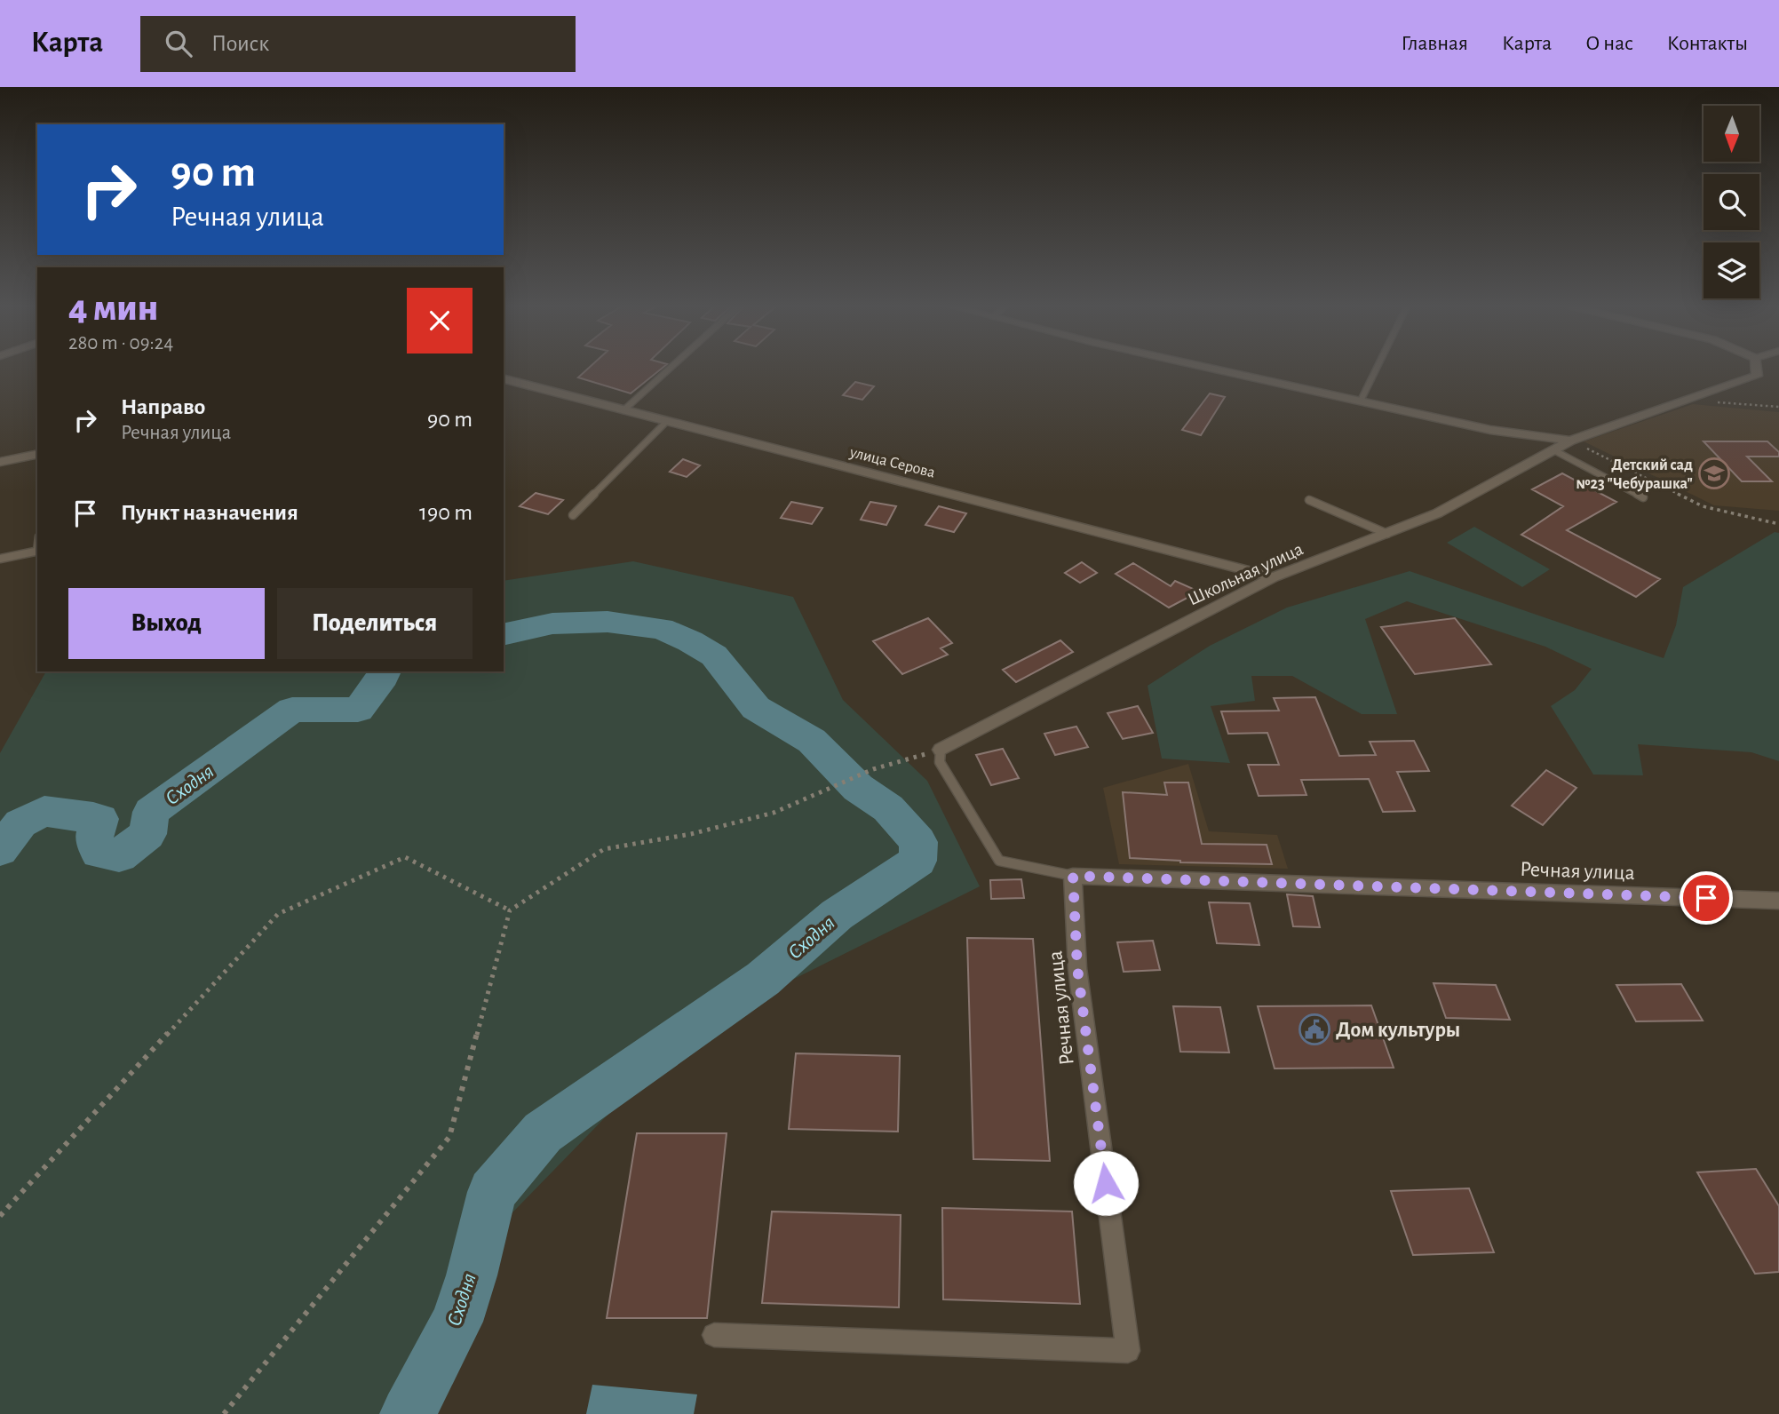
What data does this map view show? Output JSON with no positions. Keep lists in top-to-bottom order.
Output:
{
  "streets": {
    "street": ["улица Серова", "Школьная улица", "Речная улица"]
  },
  "crossings": [
    ["улица Серова", "Школьная улица"]
  ],
  "water": ["Сходня"],
  "places": {
    "school or university": ["Детский сад №23 \"Чебурашка\""],
    "public building": ["Дом культуры"]
  },
  "north": "bottom",
  "page": {
    "header": "Карта",
    "search": "Поиск",
    "nav": [
      "Главная",
      "Карта",
      "О нас",
      "Контакты"
    ],
    "turn": ["90 m", "Речная улица"],
    "heading": ["4 мин", "280 m · 09:24"],
    "list": [
      {
        "name": "Направо",
        "note": "Речная улица",
        "value": "90 m"
      },
      {
        "name": "Пункт назначения",
        "value": "190 m"
      }
    ],
    "buttons": ["Выход", "Поделиться"]
  }
}
